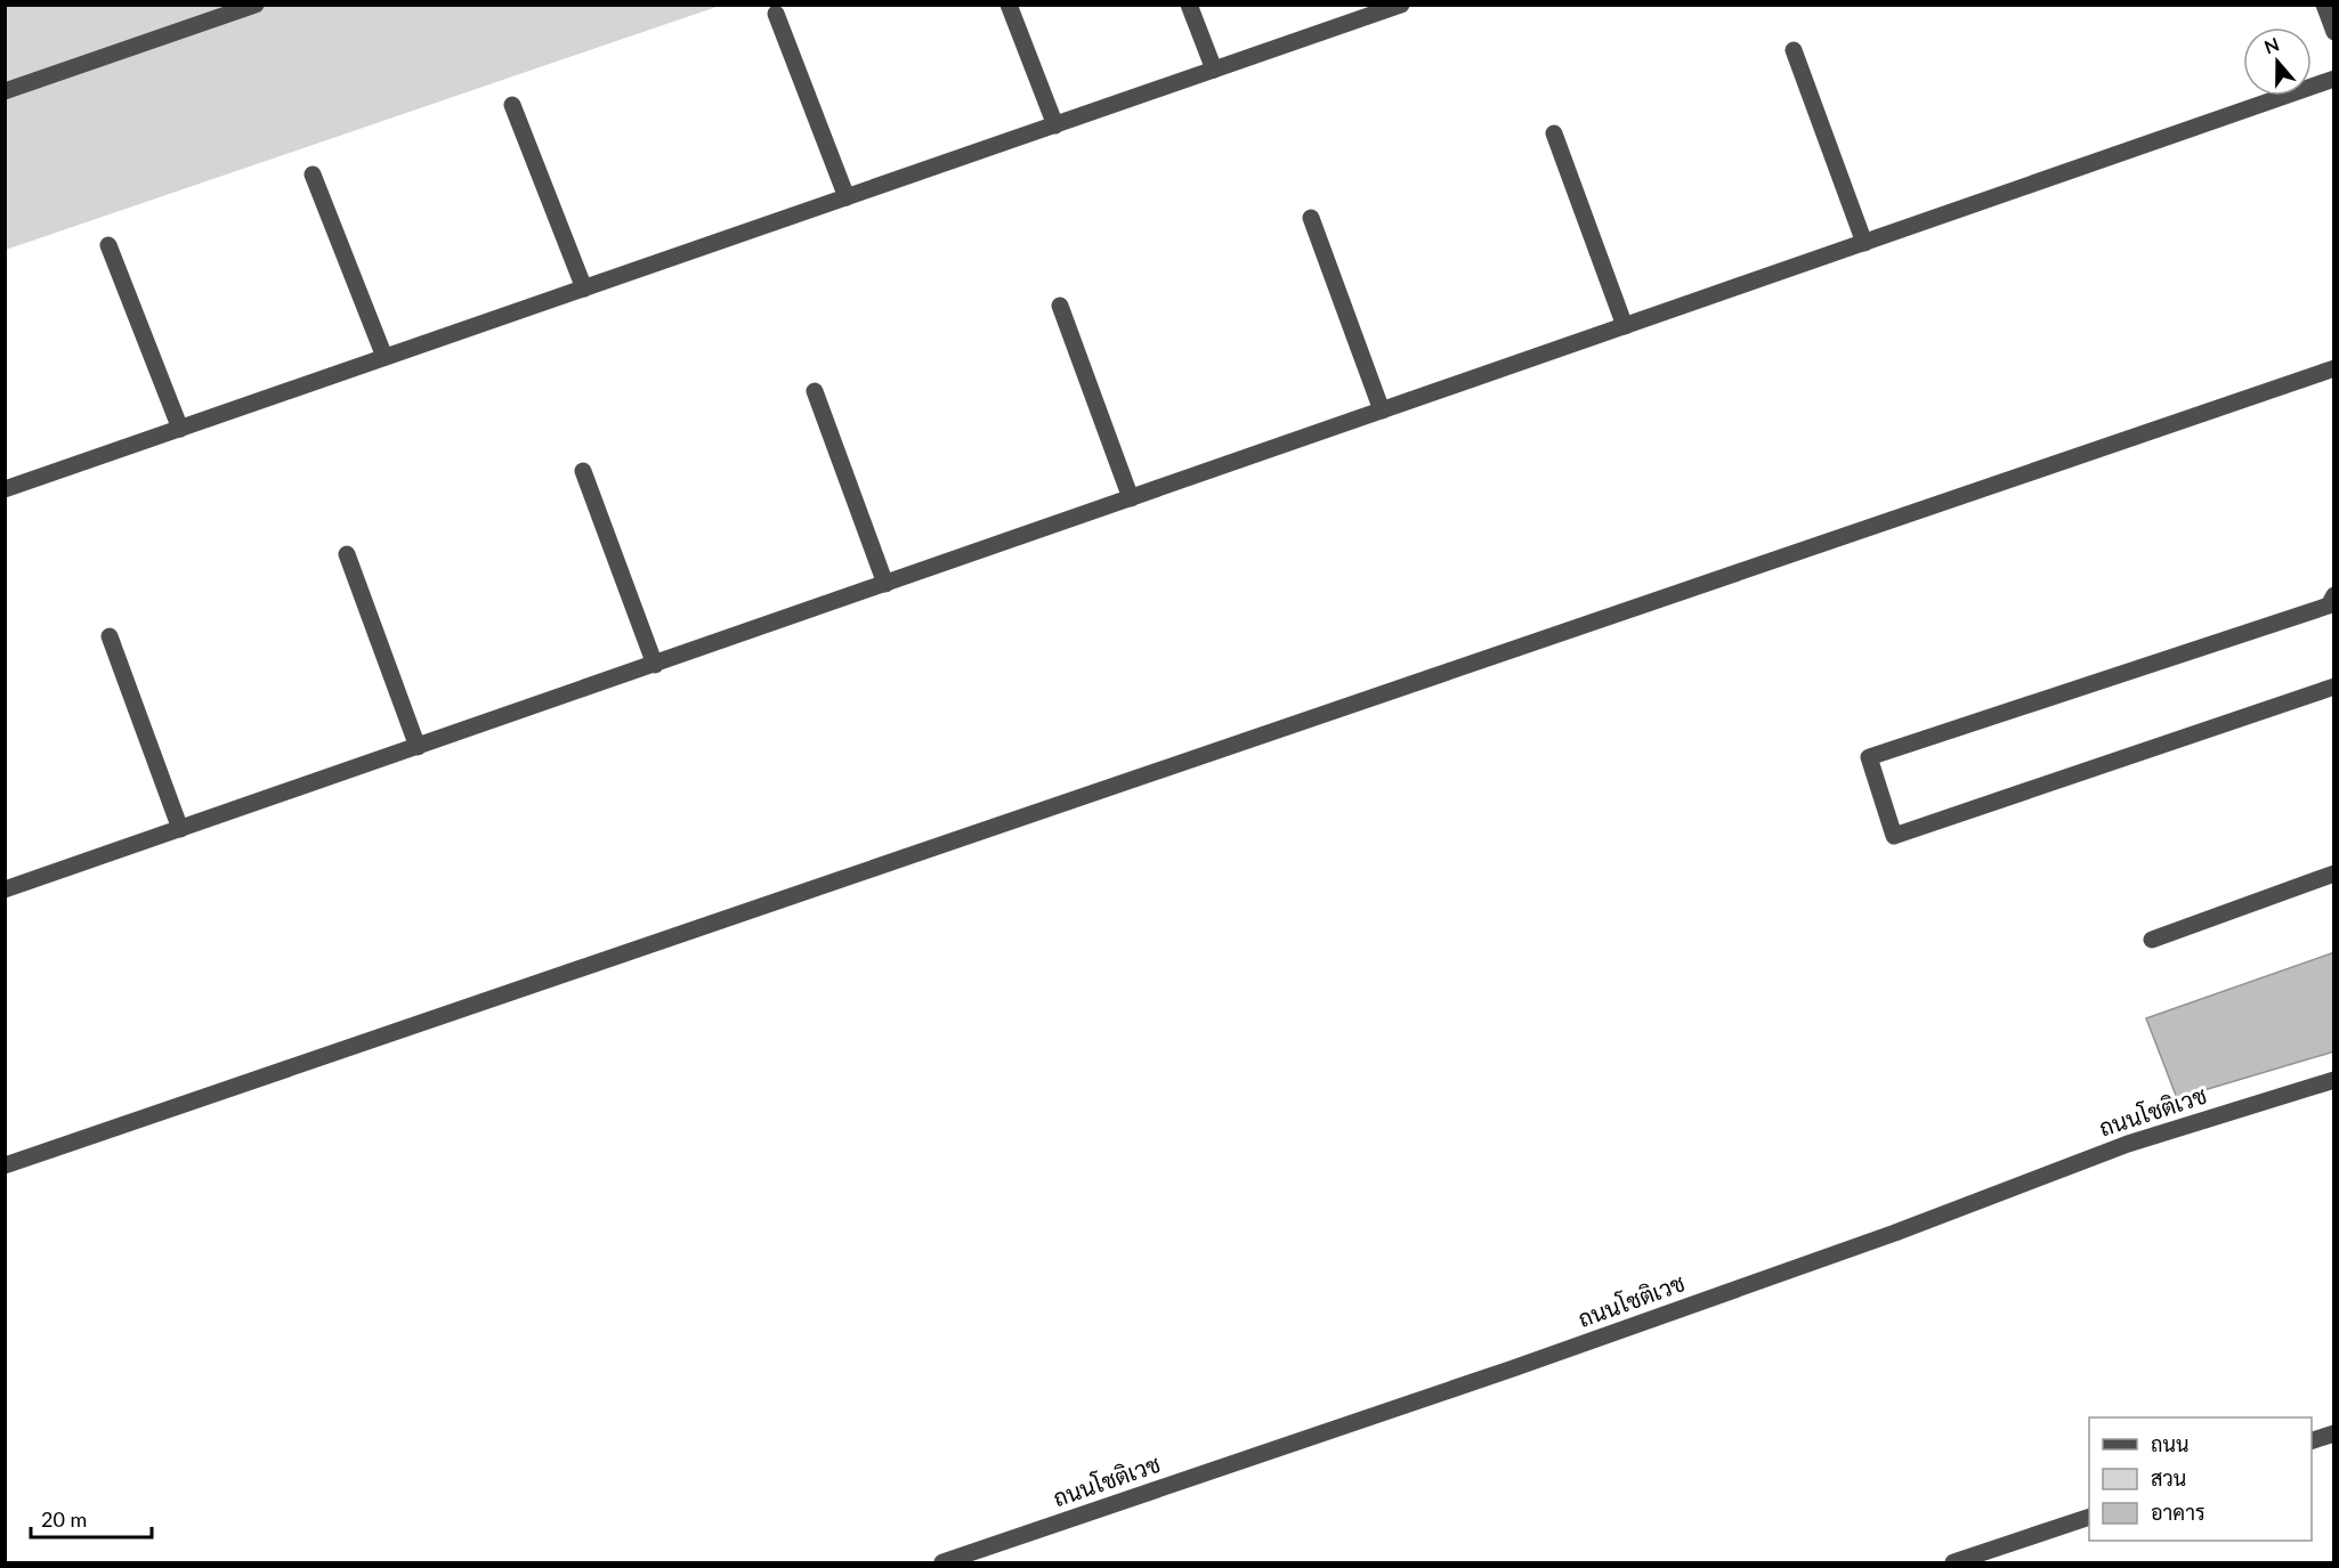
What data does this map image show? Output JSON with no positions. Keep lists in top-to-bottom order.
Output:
{
  "streets": {
    "street": ["ถนนโชติเวช"]
  },
  "legend": ["ถนน", "สวน", "อาคาร"],
  "scale_bar": "20 m",
  "north": "top"
}
